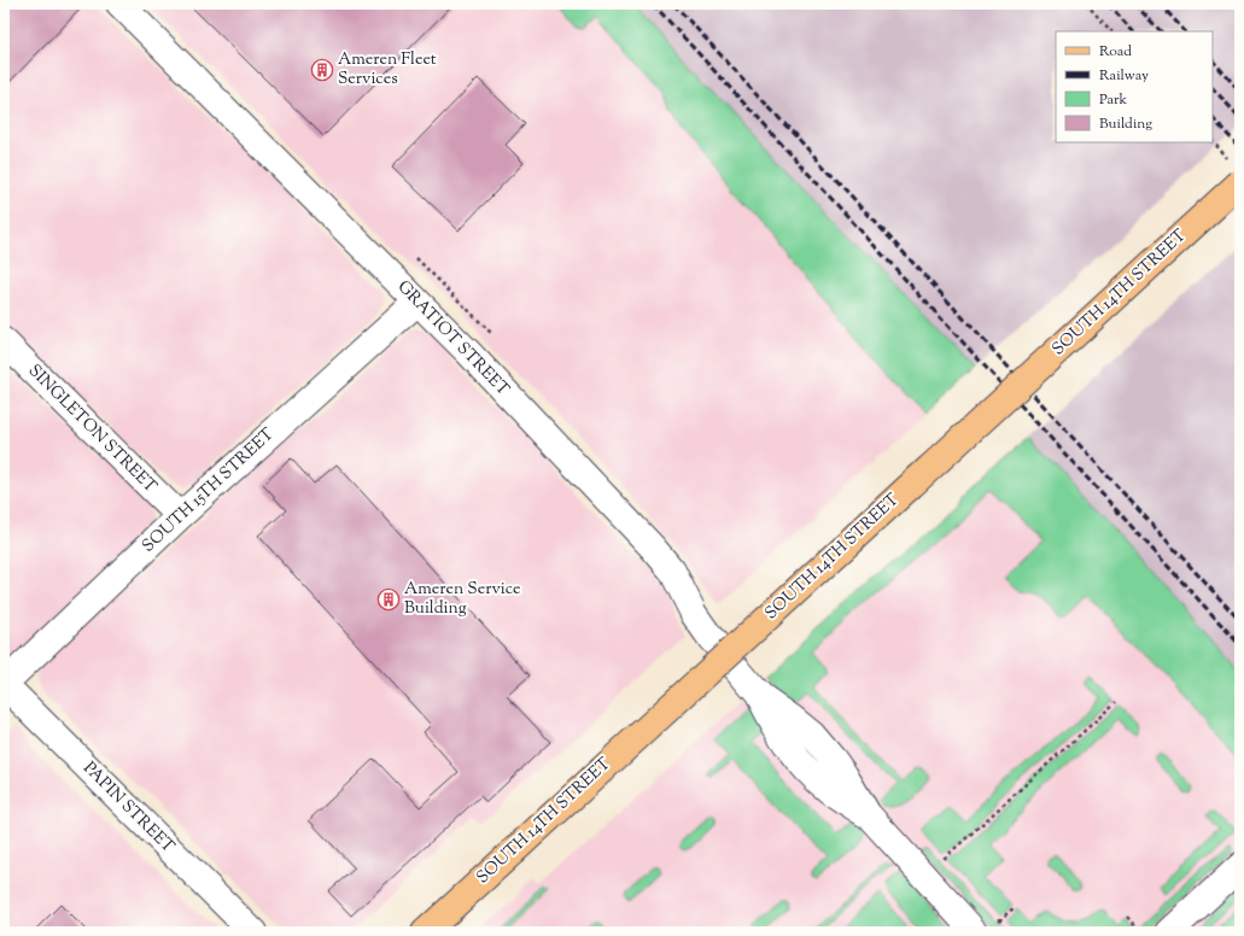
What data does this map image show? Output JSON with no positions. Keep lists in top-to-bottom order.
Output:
{
  "streets": {
    "main road": ["SOUTH 14TH STREET"],
    "street": [
      "GRATIOT STREET",
      "SINGLETON STREET",
      "SOUTH 15TH STREET",
      "PAPIN STREET"
    ]
  },
  "crossings": [
    ["GRATIOT STREET", "SOUTH 15TH STREET"],
    ["SINGLETON STREET", "SOUTH 15TH STREET"],
    ["SOUTH 15TH STREET", "PAPIN STREET"]
  ],
  "places": {
    "building": ["Ameren Fleet Services", "Ameren Service Building"]
  },
  "legend": [
    "Road",
    "Railway",
    "Park",
    "Building"
  ]
}
